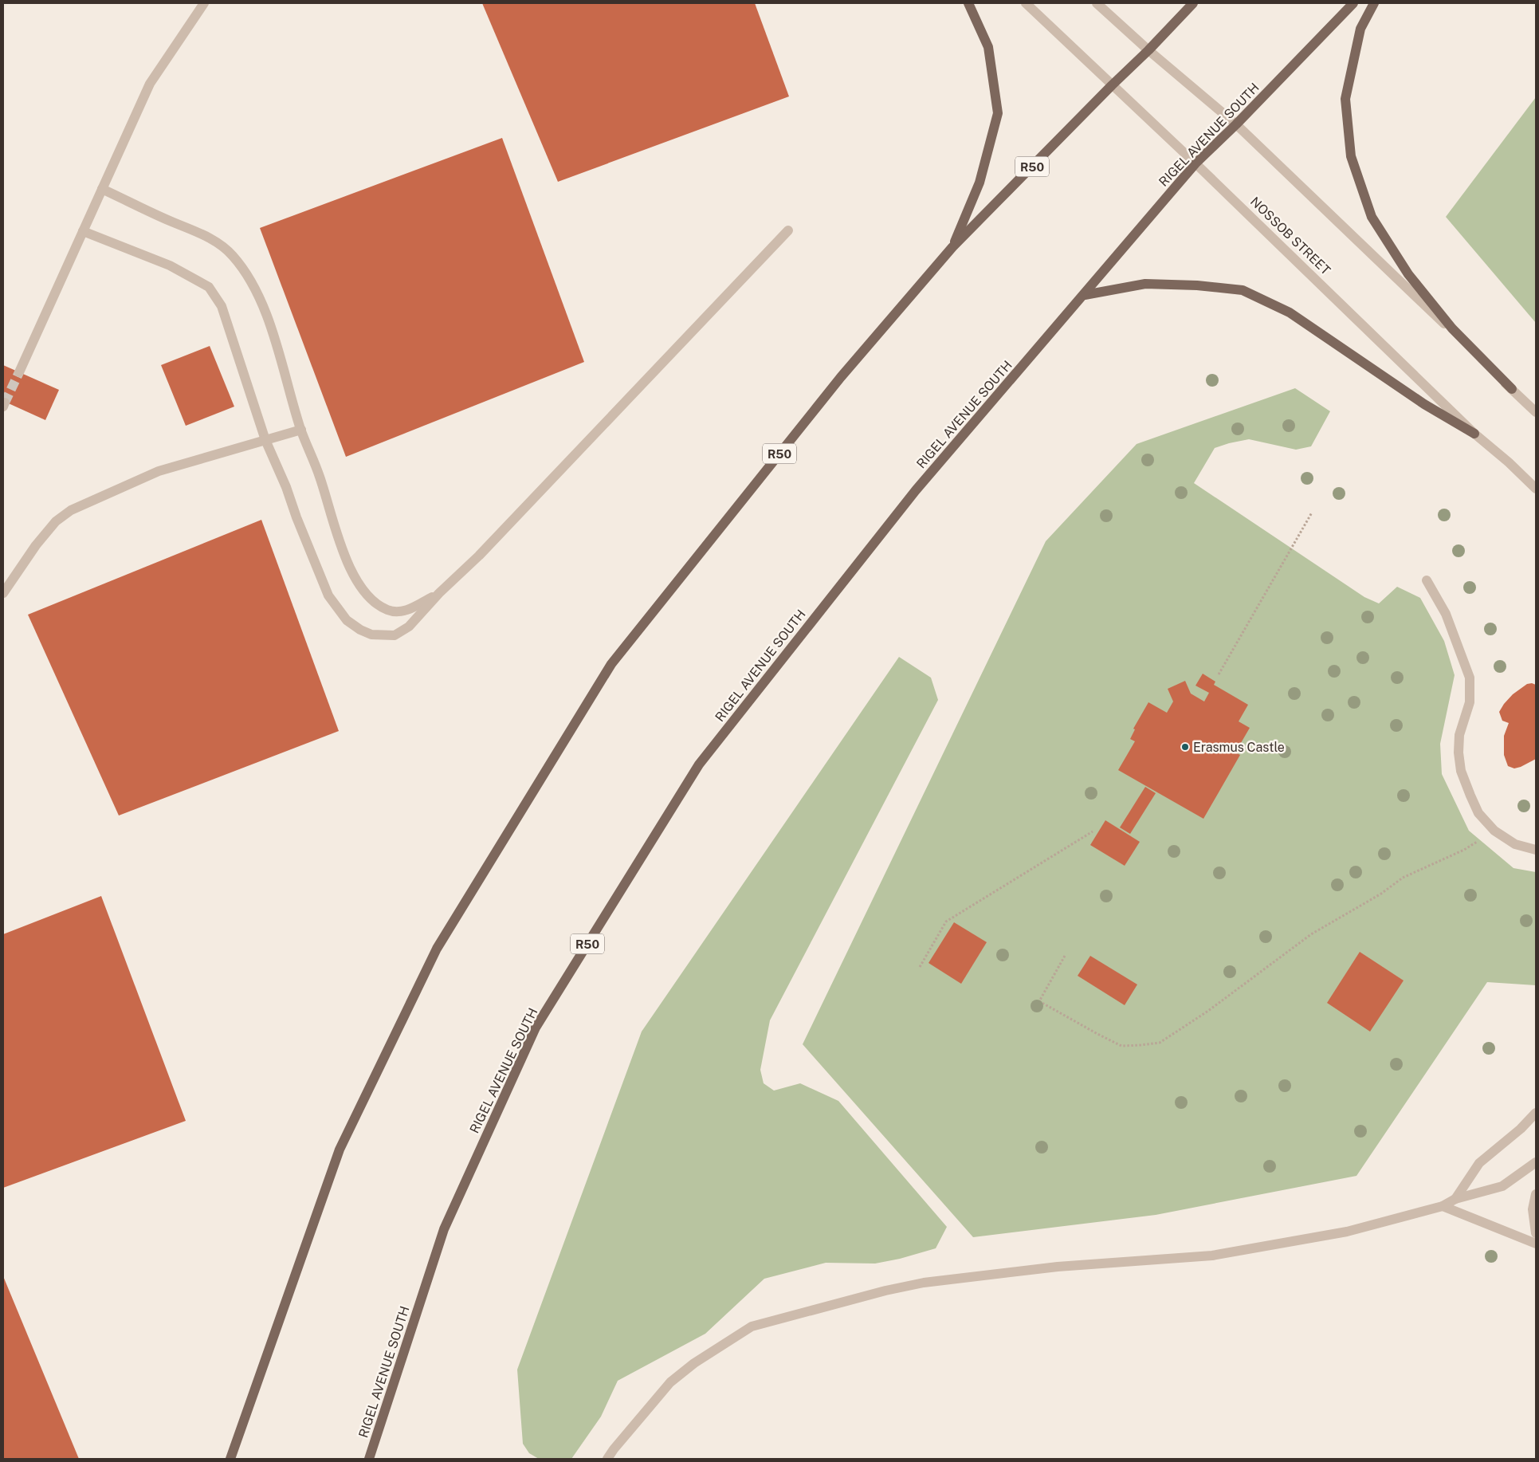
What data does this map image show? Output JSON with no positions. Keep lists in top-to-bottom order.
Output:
{
  "streets": {
    "main road": ["RIGEL AVENUE SOUTH", "R50"],
    "street": ["NOSSOB STREET"]
  },
  "crossings": [
    ["RIGEL AVENUE SOUTH", "NOSSOB STREET"],
    ["R50", "NOSSOB STREET"]
  ],
  "places": ["Erasmus Castle"]
}
